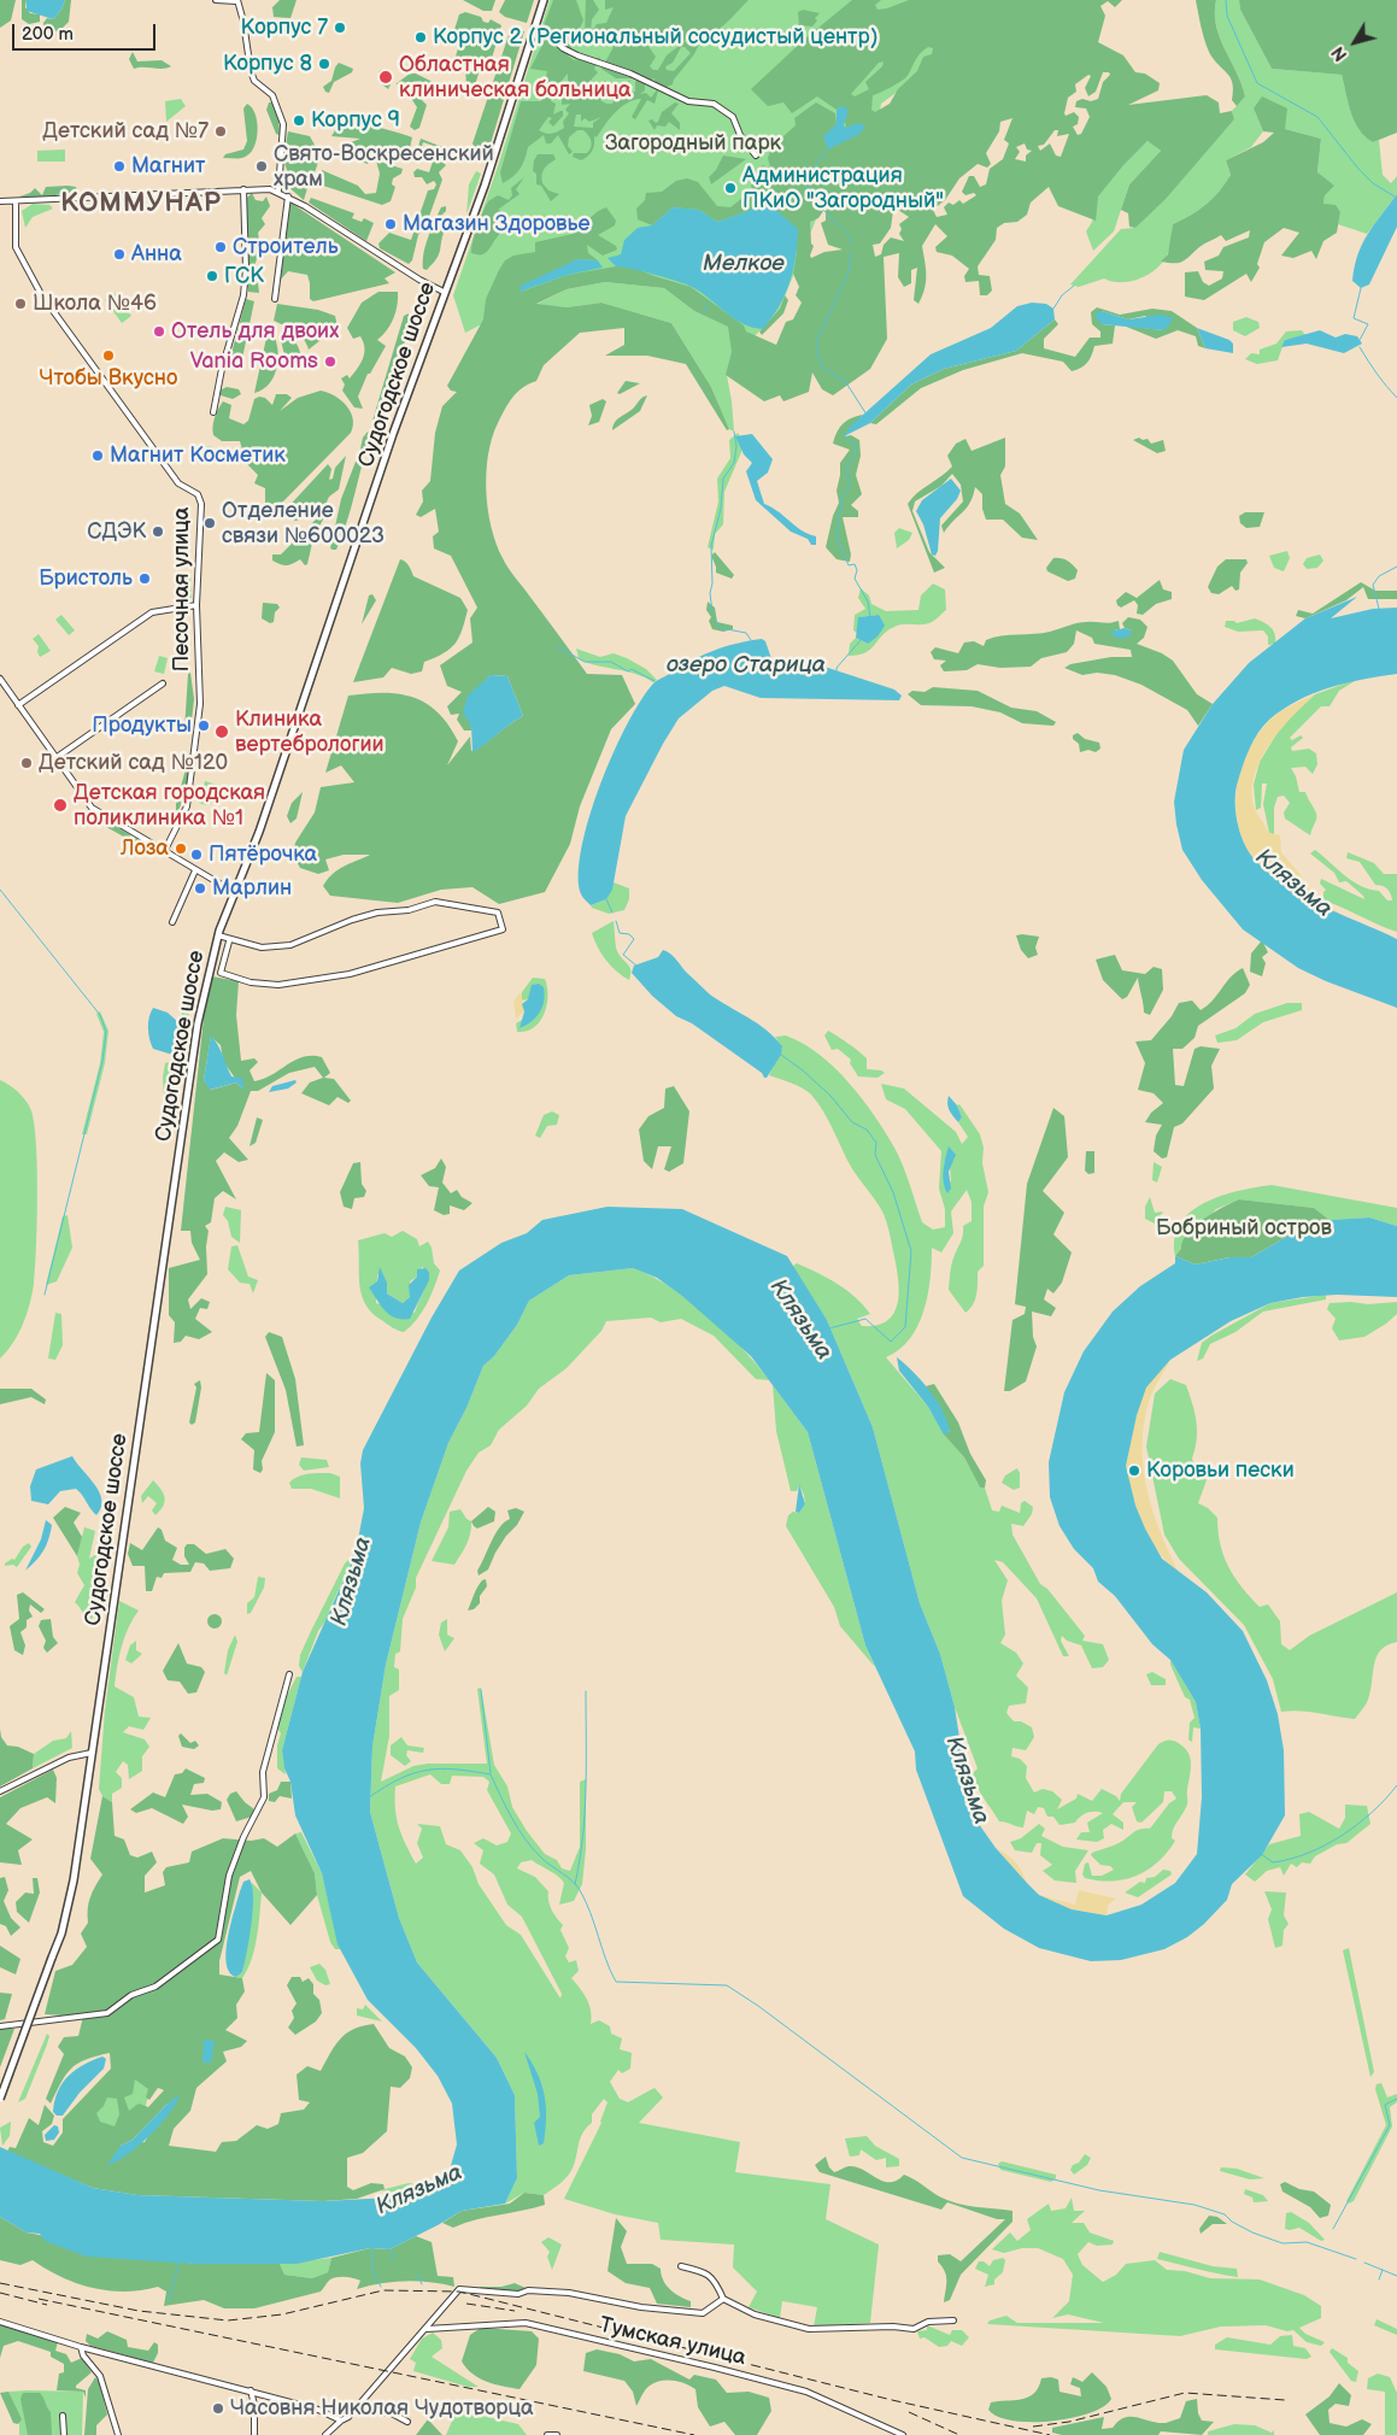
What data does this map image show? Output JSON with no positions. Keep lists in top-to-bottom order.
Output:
{
  "streets": {
    "main road": ["Судогодское шоссе"],
    "street": ["Песочная улица", "Тумская улица"]
  },
  "districts": ["КОММУНАР"],
  "water": ["Мелкое", "озеро Старица", "Клязьма"],
  "parks": ["Загородный парк", "Бобриный остров"],
  "places": [
    "Корпус 7",
    "Корпус 2 (Региональный сосудистый центр)",
    "Корпус 8",
    "Областная клиническая больница",
    "Корпус 9",
    "Детский сад №7",
    "Магнит",
    "Свято-Воскресенский храм",
    "Администрация ПКиО \"Загородный\"",
    "Магазин Здоровье",
    "Строитель",
    "Анна",
    "ГСК",
    "Школа №46",
    "Отель для двоих",
    "Чтобы Вкусно",
    "Vania Rooms",
    "Магнит Косметик",
    "Отделение связи №600023",
    "СДЭК",
    "Бристоль",
    "Продукты",
    "Клиника вертебрологии",
    "Детский сад №120",
    "Детская городская поликлиника №1",
    "Лоза",
    "Пятёрочка",
    "Марлин",
    "Коровьи пески",
    "Часовня Николая Чудотворца"
  ],
  "scale_bar": "200 m",
  "north": "bottom left"
}
